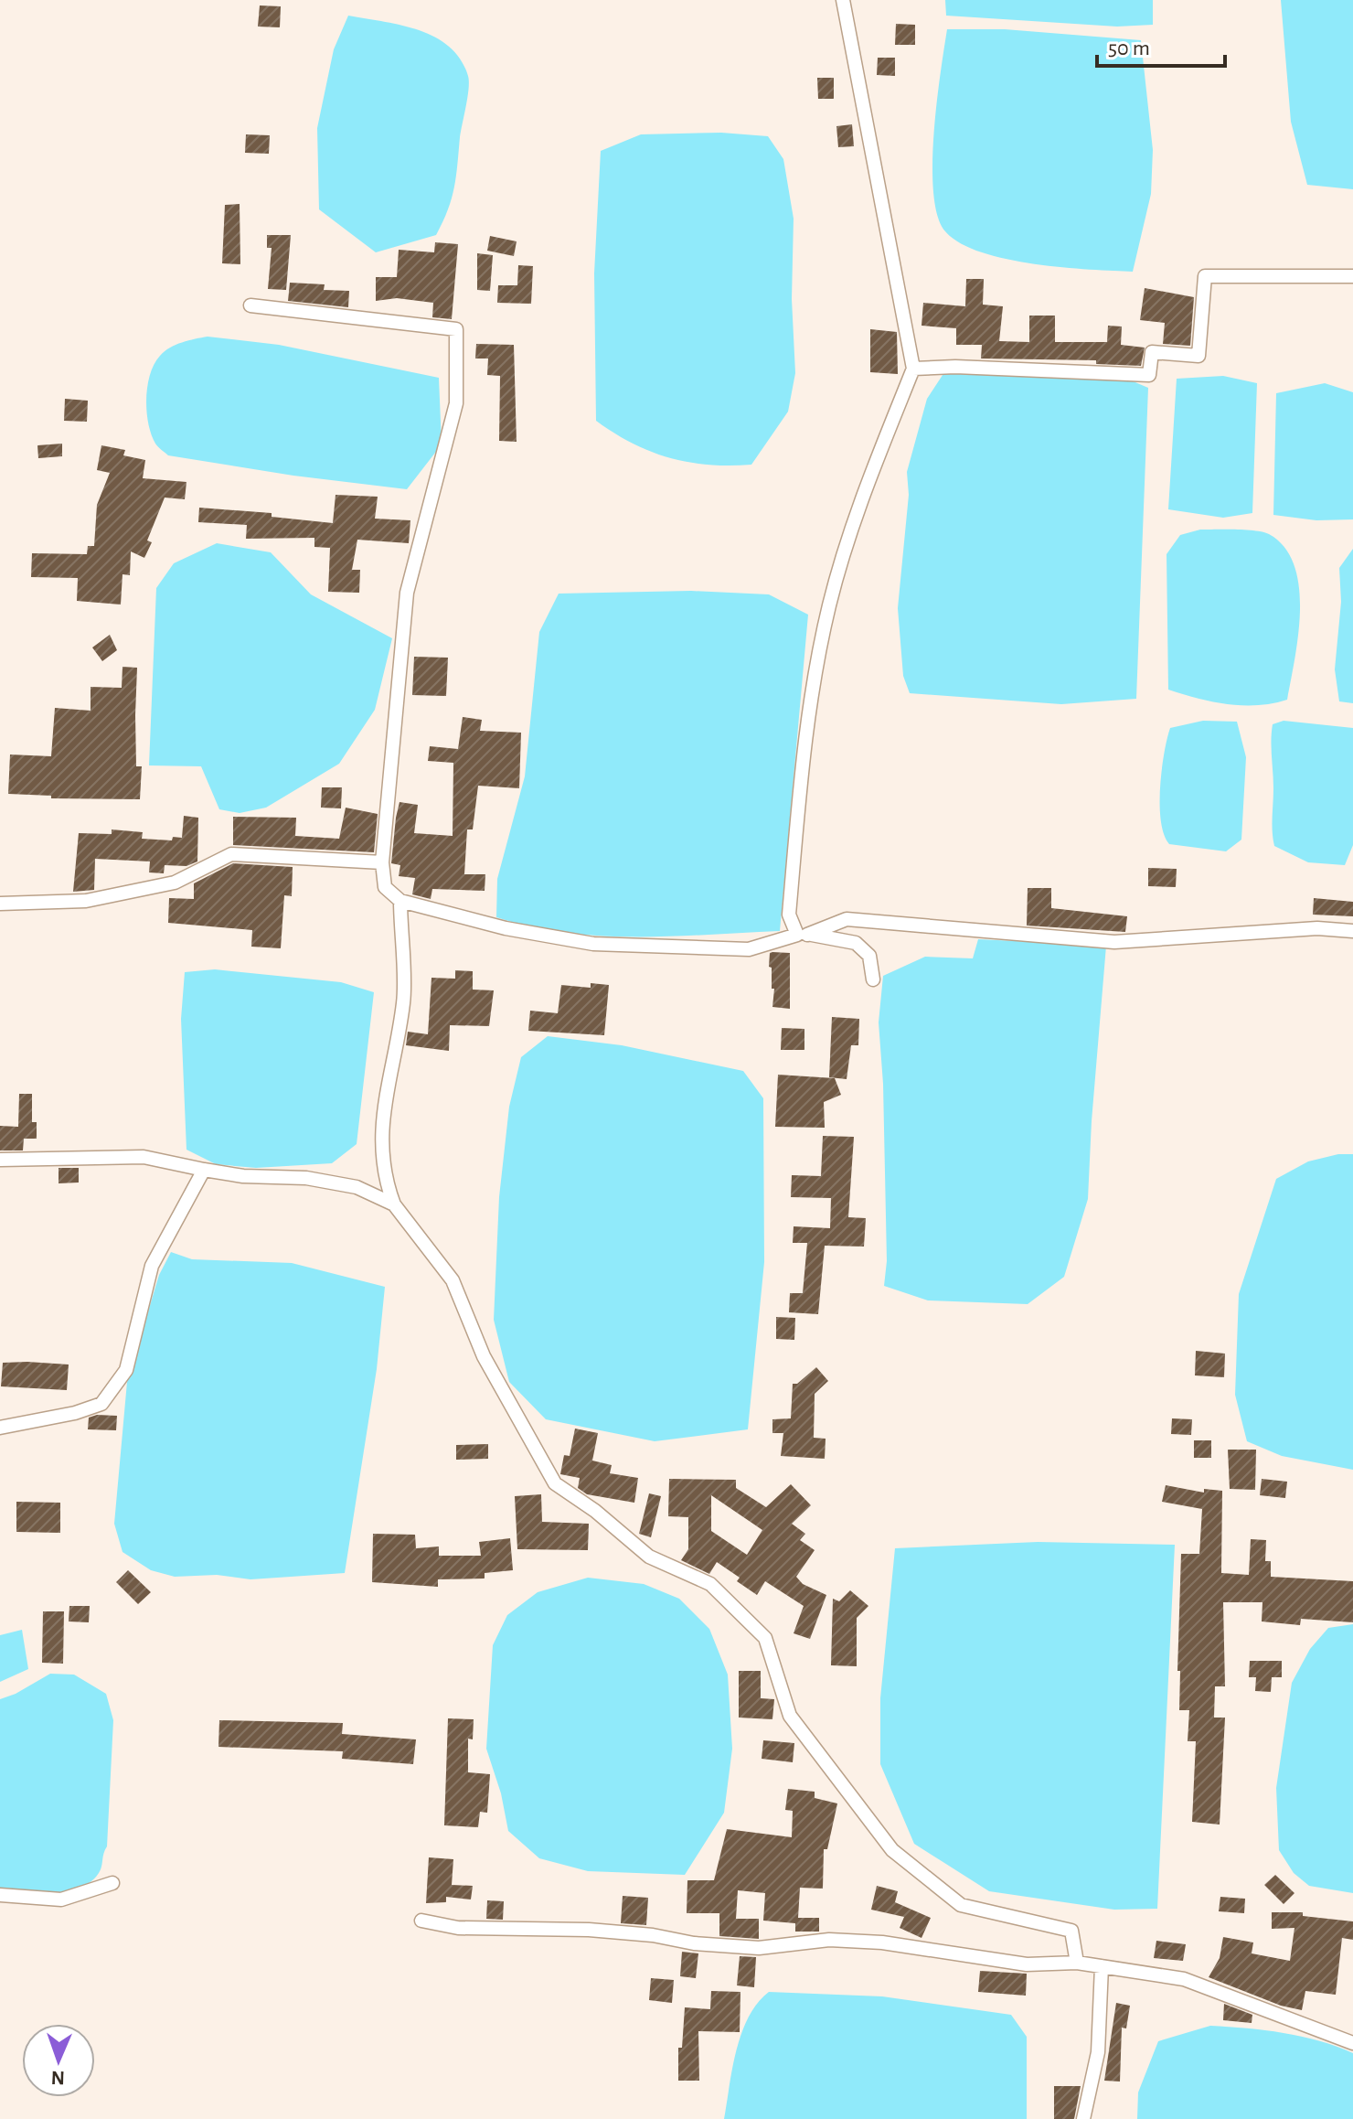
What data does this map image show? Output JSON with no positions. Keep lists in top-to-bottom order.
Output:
{
  "scale_bar": "50 m",
  "north": "bottom"
}
